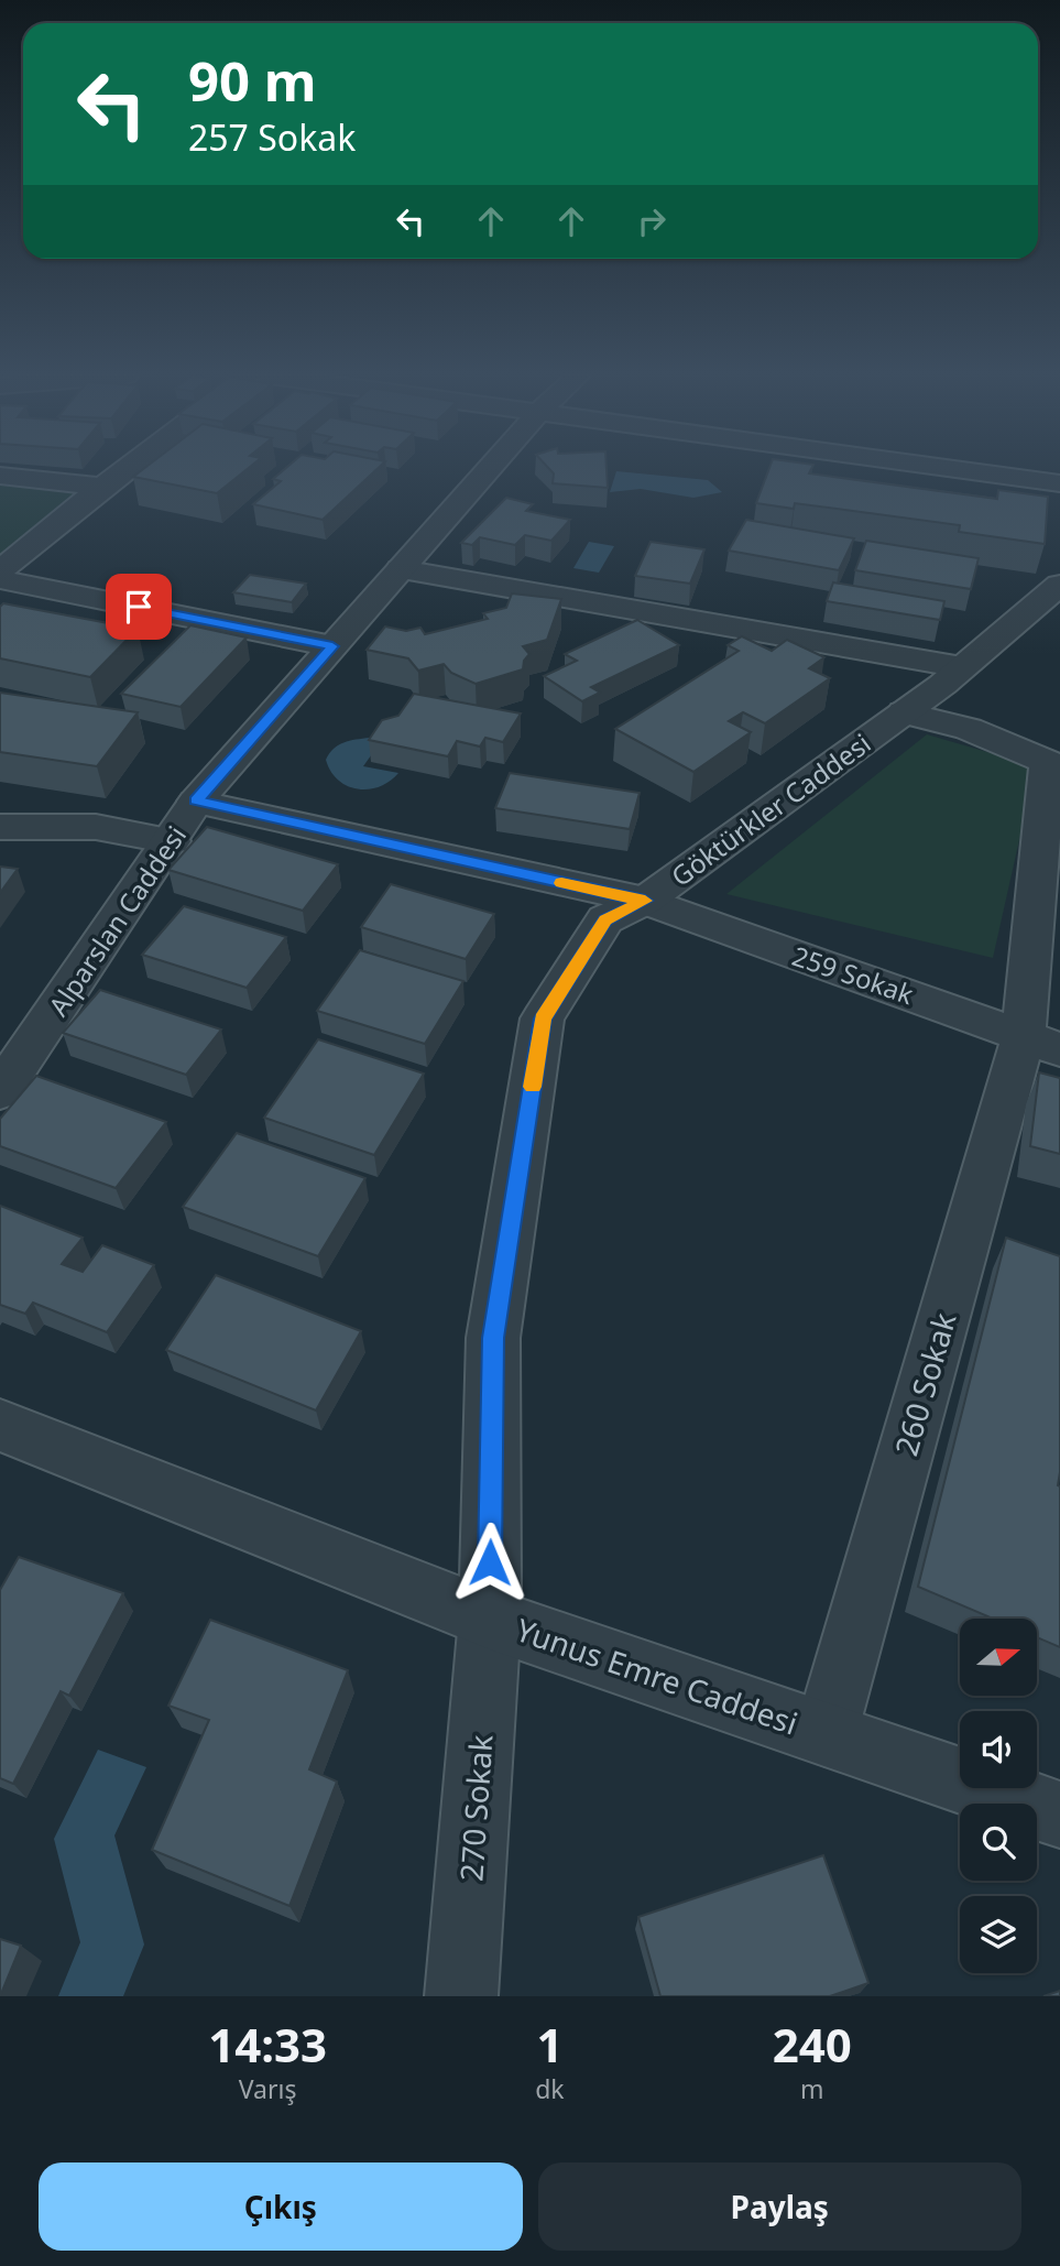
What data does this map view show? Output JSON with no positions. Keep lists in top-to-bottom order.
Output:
{
  "streets": {
    "street": [
      "Göktürkler Caddesi",
      "Alparslan Caddesi",
      "259 Sokak",
      "260 Sokak",
      "Yunus Emre Caddesi",
      "270 Sokak"
    ]
  },
  "crossings": [
    ["Göktürkler Caddesi", "259 Sokak"],
    ["Göktürkler Caddesi", "Yunus Emre Caddesi"],
    ["Göktürkler Caddesi", "270 Sokak"],
    ["Alparslan Caddesi", "259 Sokak"],
    ["259 Sokak", "260 Sokak"],
    ["260 Sokak", "Yunus Emre Caddesi"],
    ["Yunus Emre Caddesi", "270 Sokak"]
  ],
  "north": "right",
  "page": {
    "turn": ["90 m", "257 Sokak"],
    "eta": [
      "14:33",
      "Varış",
      "1",
      "dk",
      "240",
      "m"
    ],
    "buttons": ["Çıkış", "Paylaş"]
  }
}
